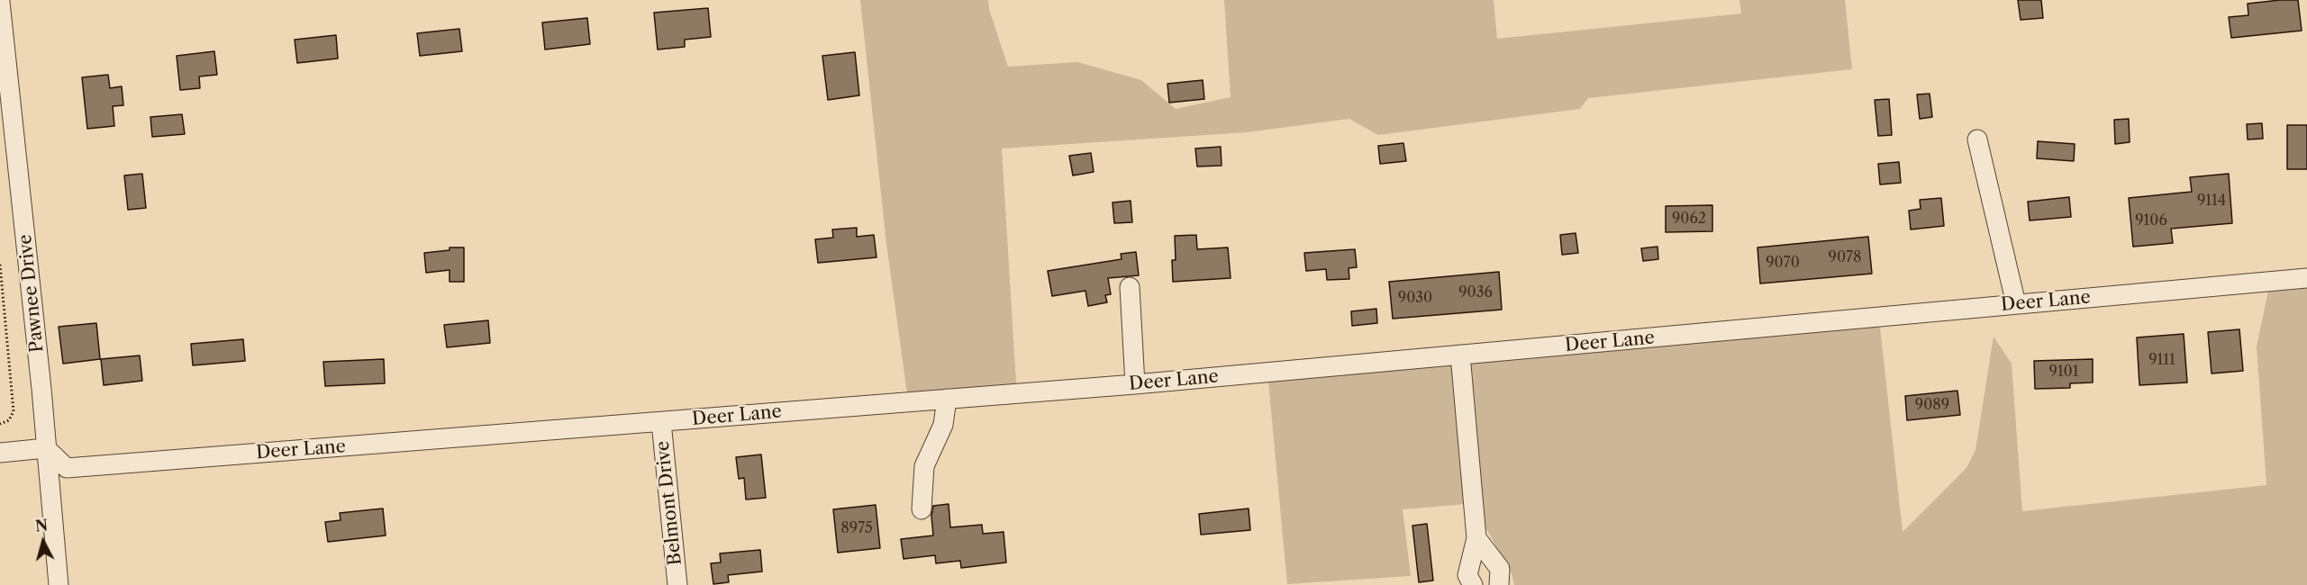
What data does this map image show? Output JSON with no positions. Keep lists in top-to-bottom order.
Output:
{
  "streets": {
    "street": ["Pawnee Drive", "Deer Lane", "Belmont Drive"]
  },
  "crossings": [
    ["Pawnee Drive", "Deer Lane"],
    ["Deer Lane", "Belmont Drive"]
  ],
  "house_numbers": [
    "9114",
    "9062",
    "9106",
    "9078",
    "9070",
    "9036",
    "9030",
    "9111",
    "9101",
    "9089",
    "8975"
  ],
  "north": "top"
}
